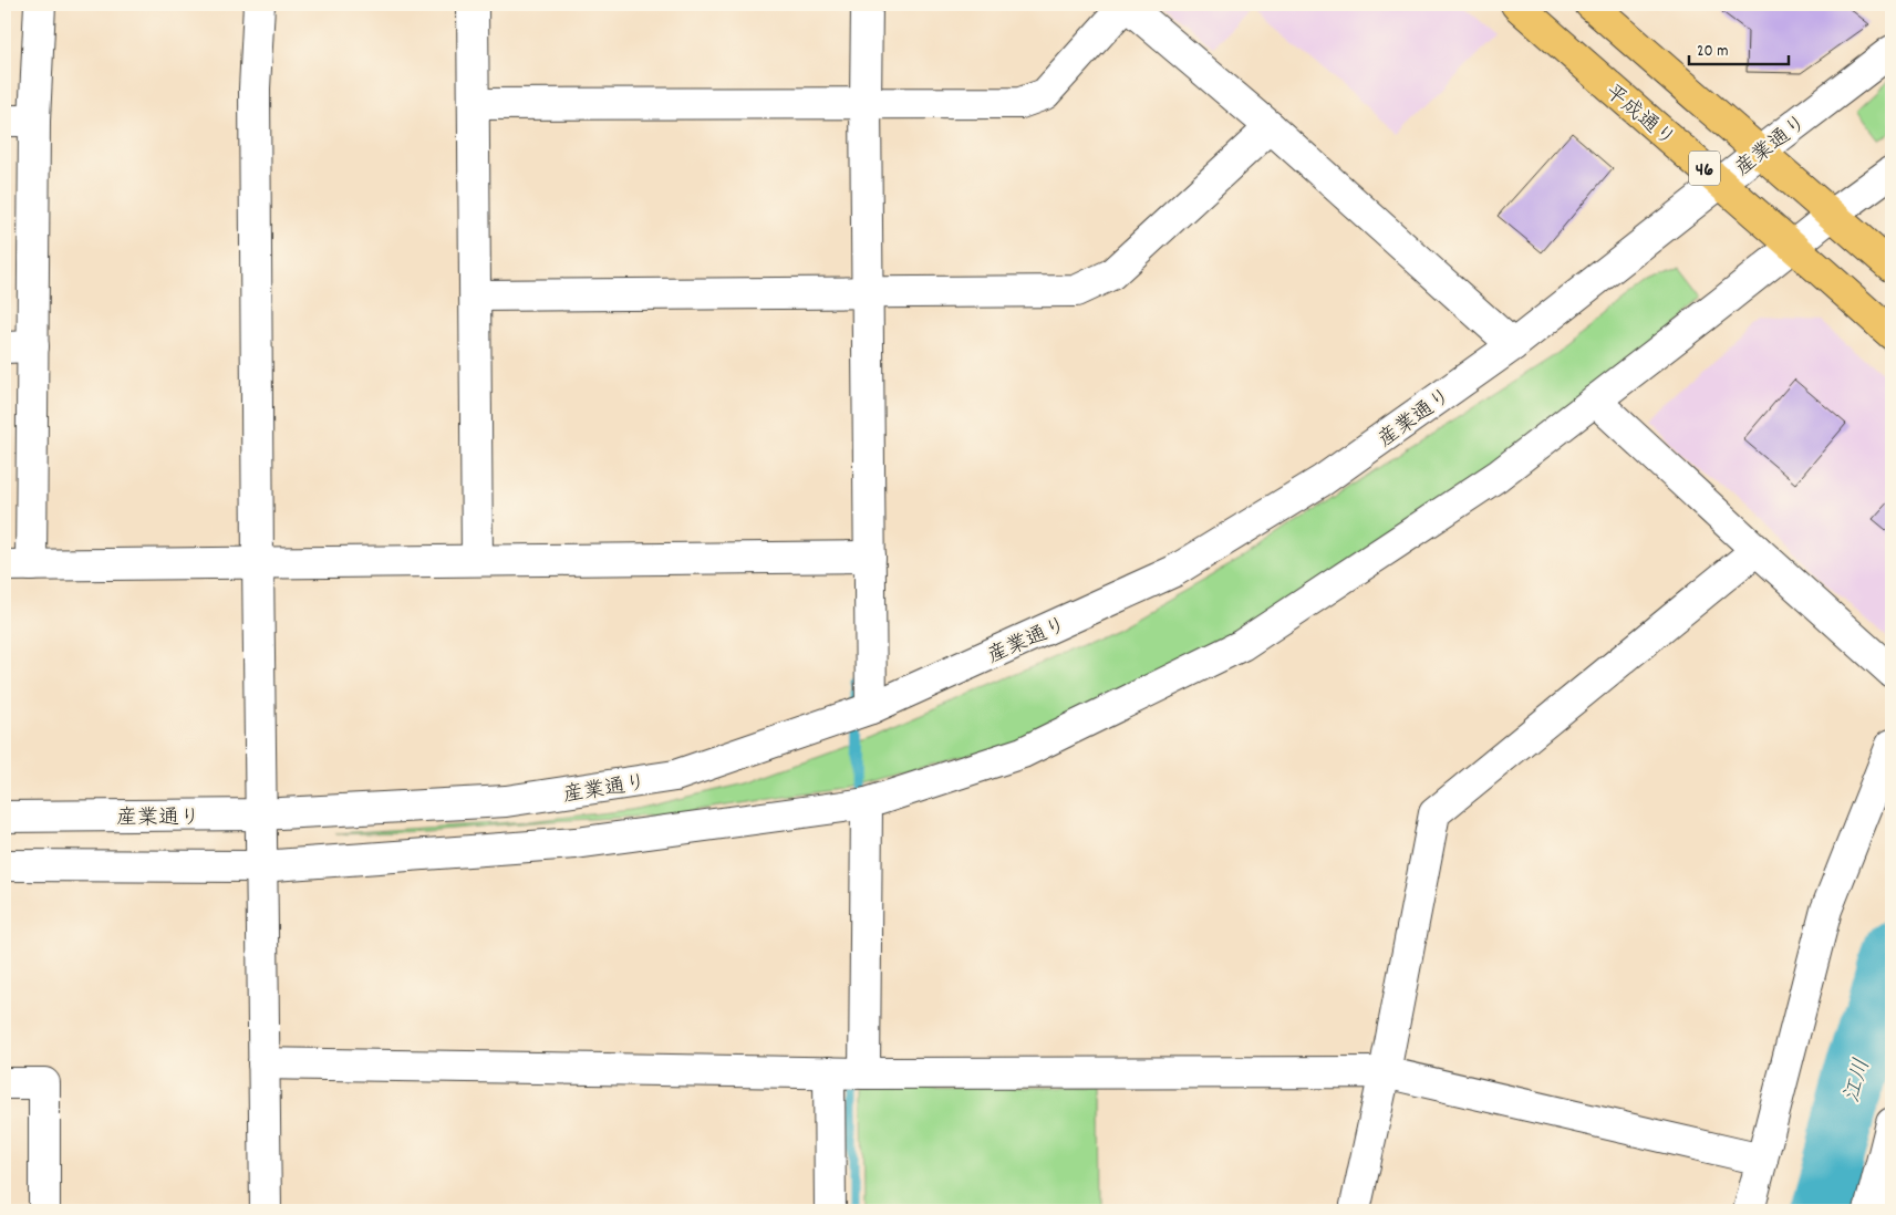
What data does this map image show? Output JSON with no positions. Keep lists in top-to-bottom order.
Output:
{
  "streets": {
    "main road": ["平成通り", "46"],
    "street": ["産業通り"]
  },
  "crossings": [
    ["平成通り", "産業通り"],
    ["産業通り", "46"]
  ],
  "water": ["江川"],
  "scale_bar": "20 m"
}
